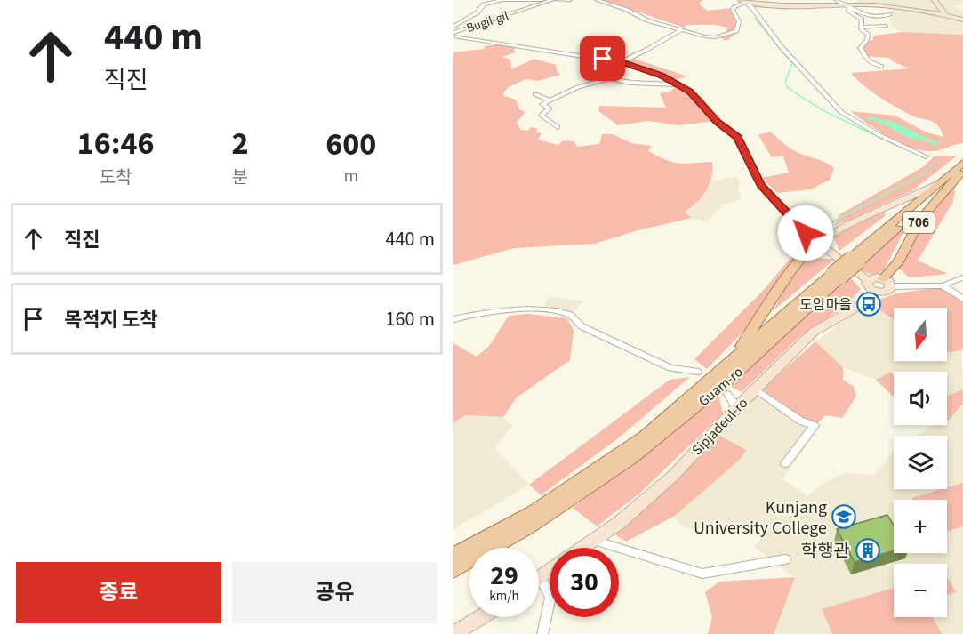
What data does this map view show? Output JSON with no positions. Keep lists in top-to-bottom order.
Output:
{
  "streets": {
    "main road": ["706", "Guam-ro", "Sipjadeul-ro"],
    "street": ["Bugil-gil"]
  },
  "crossings": [
    ["706", "Guam-ro"]
  ],
  "places": {
    "bus stop": ["도암마을"],
    "school or university": ["Kunjang University College"],
    "building": ["학행관"]
  },
  "north": "bottom",
  "page": {
    "turn": ["440 m", "직진"],
    "eta": [
      "16:46",
      "도착",
      "2",
      "분",
      "600",
      "m"
    ],
    "list": [
      {
        "name": "직진",
        "value": "440 m"
      },
      {
        "name": "목적지 도착",
        "value": "160 m"
      }
    ],
    "map_buttons": ["+", "−"],
    "speed": "29 km/h",
    "limit": "30",
    "buttons": ["종료", "공유"]
  }
}
